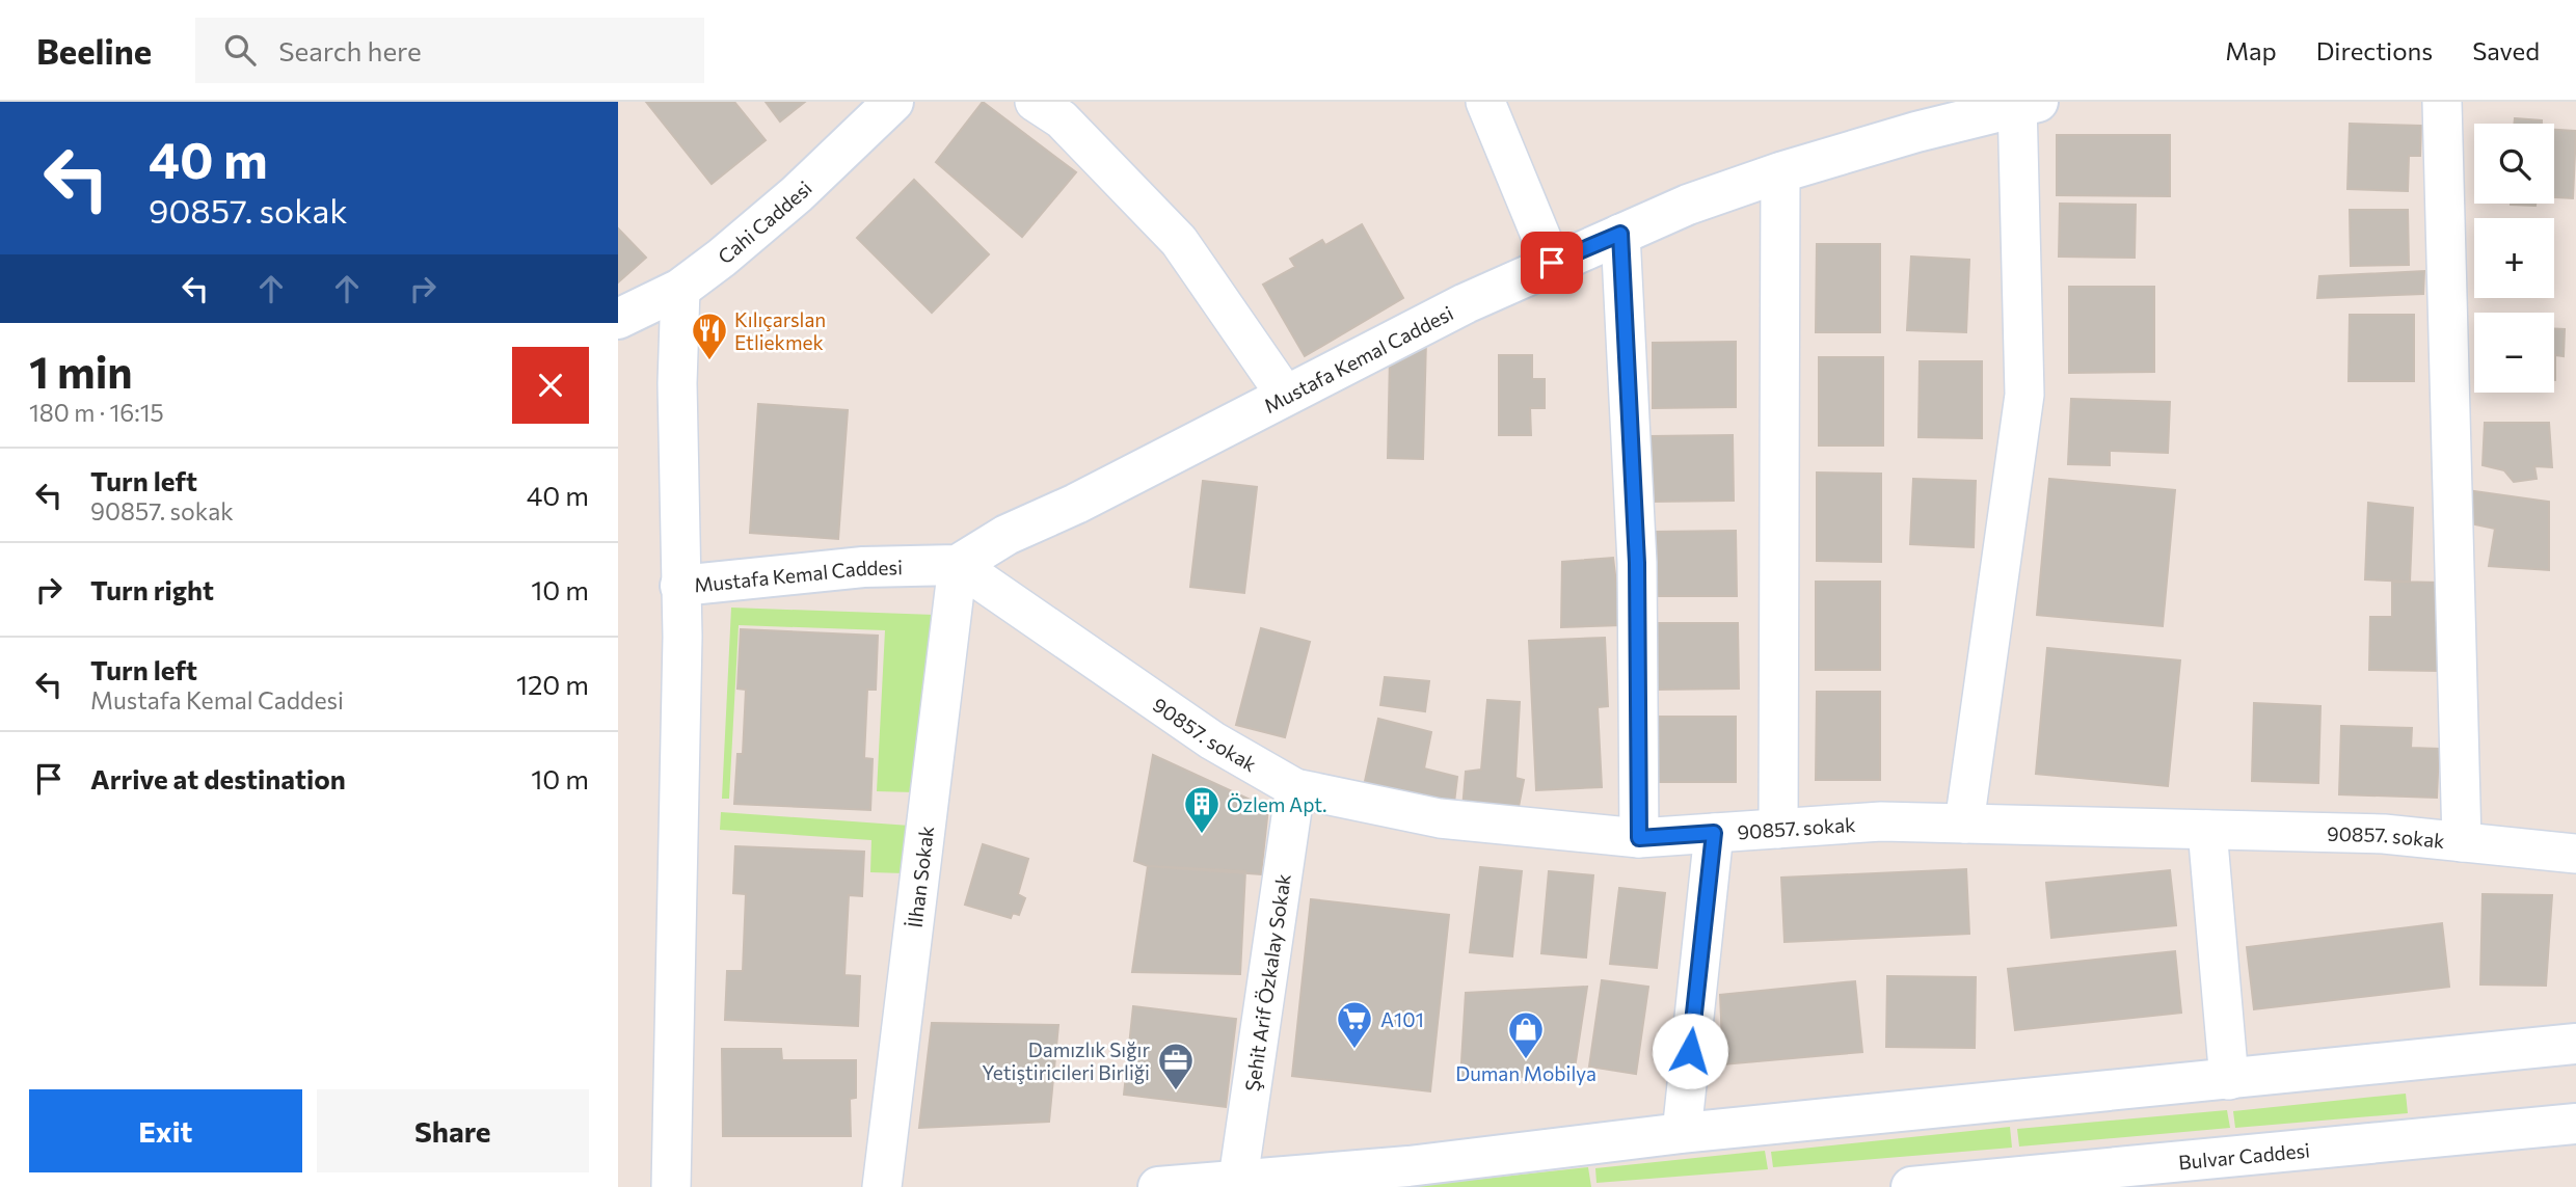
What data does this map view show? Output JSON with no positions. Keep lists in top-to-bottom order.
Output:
{
  "streets": {
    "main road": ["Cahi Caddesi", "Mustafa Kemal Caddesi", "Bulvar Caddesi"],
    "street": ["90857. sokak", "İlhan Sokak", "Şehit Arif Özkalay Sokak"]
  },
  "crossings": [
    ["Mustafa Kemal Caddesi", "90857. sokak"],
    ["Mustafa Kemal Caddesi", "İlhan Sokak"],
    ["90857. sokak", "İlhan Sokak"],
    ["90857. sokak", "Şehit Arif Özkalay Sokak"]
  ],
  "places": {
    "restaurant": ["Kılıçarslan Etliekmek"],
    "building": ["Özlem Apt."],
    "supermarket": ["A101"],
    "shop": ["Duman Mobilya"],
    "office": ["Damızlık Sığır Yetiştiricileri Birliği"]
  },
  "page": {
    "header": "Beeline",
    "search": "Search here",
    "nav": ["Map", "Directions", "Saved"],
    "turn": ["40 m", "90857. sokak"],
    "map_buttons": ["+", "−"],
    "heading": ["1 min", "180 m · 16:15"],
    "list": [
      {
        "name": "Turn left",
        "note": "90857. sokak",
        "value": "40 m"
      },
      {
        "name": "Turn right",
        "value": "10 m"
      },
      {
        "name": "Turn left",
        "note": "Mustafa Kemal Caddesi",
        "value": "120 m"
      },
      {
        "name": "Arrive at destination",
        "value": "10 m"
      }
    ],
    "buttons": ["Exit", "Share"]
  }
}
